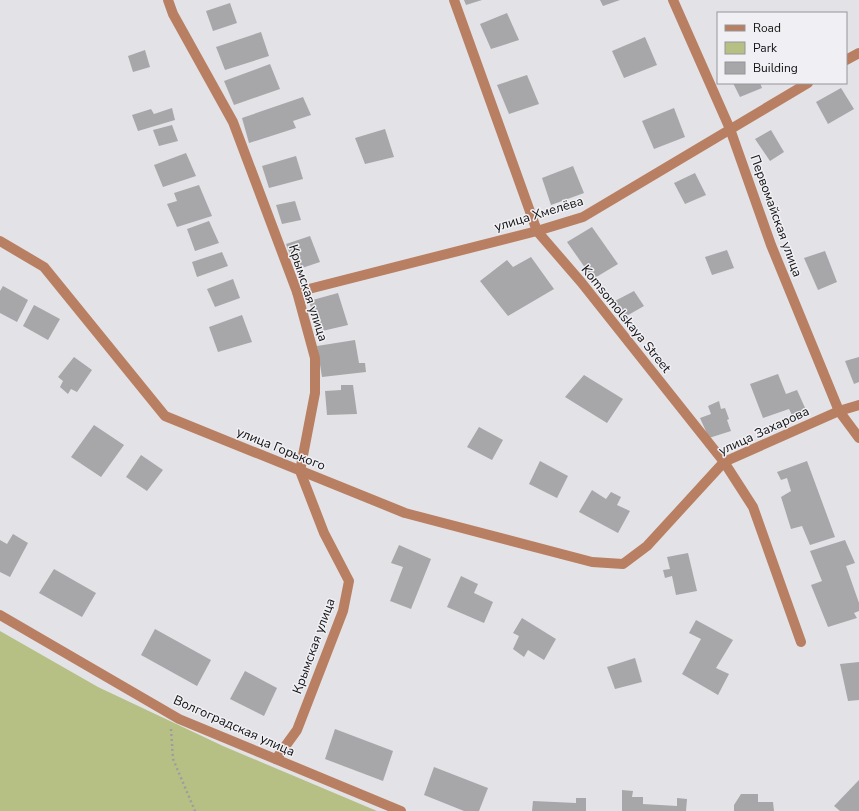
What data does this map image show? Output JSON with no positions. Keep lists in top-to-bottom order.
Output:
{
  "streets": {
    "street": [
      "улица Хмелёва",
      "Первомайская улица",
      "Крымская улица",
      "Komsomolskaya Street",
      "улица Захарова",
      "улица Горького",
      "Волгоградская улица"
    ]
  },
  "crossings": [
    ["улица Хмелёва", "Первомайская улица"],
    ["улица Хмелёва", "Крымская улица"],
    ["улица Хмелёва", "Komsomolskaya Street"],
    ["Первомайская улица", "улица Захарова"],
    ["Крымская улица", "улица Горького"],
    ["Крымская улица", "Волгоградская улица"],
    ["Komsomolskaya Street", "улица Захарова"],
    ["улица Захарова", "улица Горького"]
  ],
  "legend": ["Road", "Park", "Building"]
}
